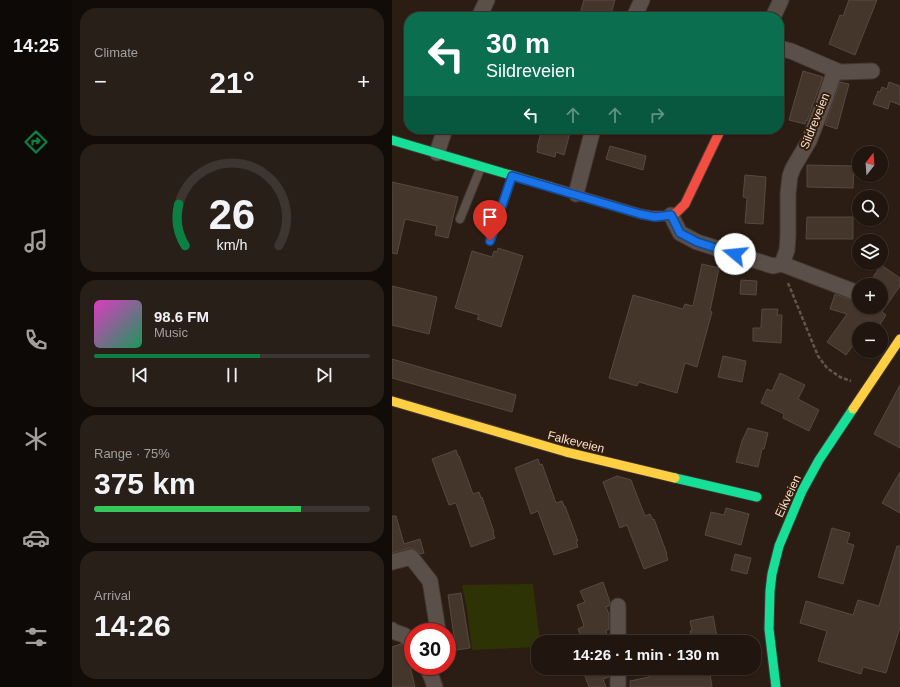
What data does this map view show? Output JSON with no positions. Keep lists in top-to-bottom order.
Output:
{
  "streets": {
    "street": ["Sildreveien", "Falkeveien", "Eikveien"]
  },
  "north": "top",
  "page": {
    "tabs": "14:25",
    "tile": [
      "Climate",
      ["Range · 75%", "375 km"],
      ["Arrival", "14:26"]
    ],
    "turn": ["30 m", "Sildreveien"],
    "heat": ["−", "21°", "+"],
    "map_buttons": ["+", "−"],
    "song": ["98.6 FM", "Music"],
    "limit": "30",
    "trip": "14:26 · 1 min · 130 m",
    "gauge": ["26", "km/h"]
  }
}
